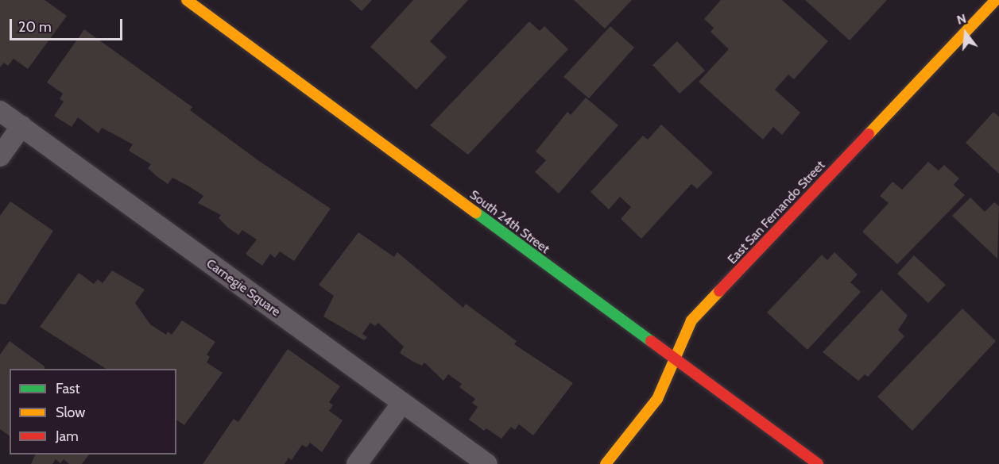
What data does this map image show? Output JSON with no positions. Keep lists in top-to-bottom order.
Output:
{
  "streets": {
    "main road": ["East San Fernando Street", "South 24th Street"],
    "lane": ["Carnegie Square"]
  },
  "crossings": [
    ["East San Fernando Street", "South 24th Street"]
  ],
  "legend": ["Fast", "Slow", "Jam"],
  "scale_bar": "20 m",
  "north": "top"
}
